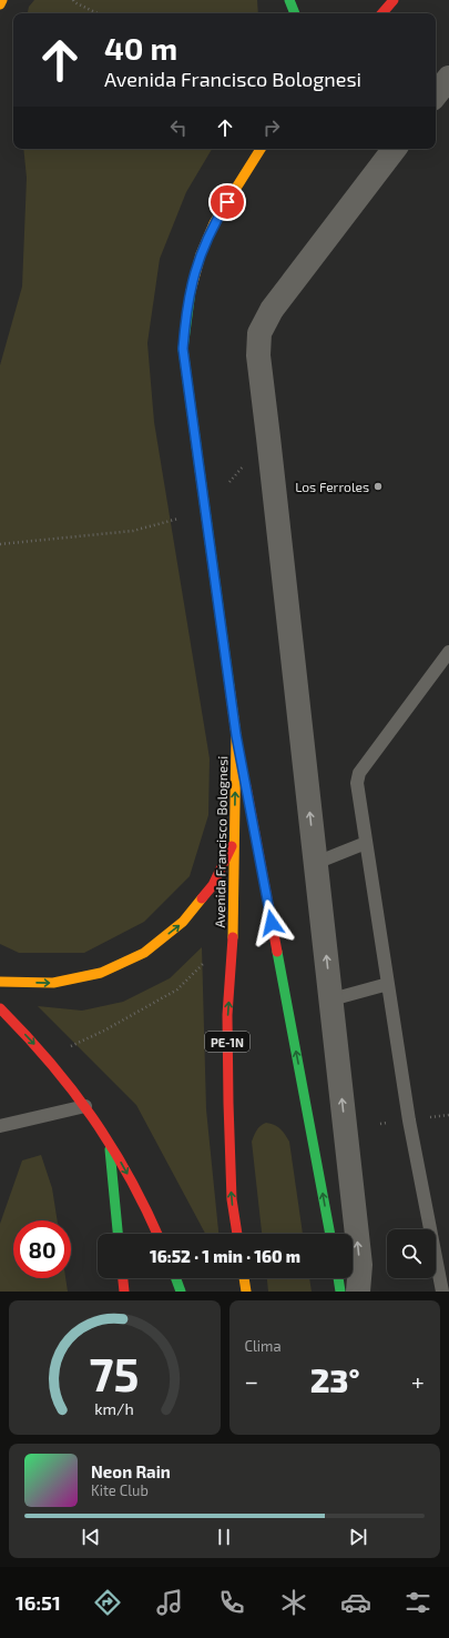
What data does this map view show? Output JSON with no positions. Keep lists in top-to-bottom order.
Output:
{
  "streets": {
    "main road": ["Avenida Francisco Bolognesi", "PE-1N"]
  },
  "places": ["Los Ferroles"],
  "page": {
    "turn": ["40 m", "Avenida Francisco Bolognesi"],
    "limit": "80",
    "trip": "16:52 · 1 min · 160 m",
    "tile": "Clima",
    "heat": ["−", "23°", "+"],
    "song": ["Neon Rain", "Kite Club"],
    "tabs": "16:51",
    "gauge": ["75", "km/h"]
  }
}
